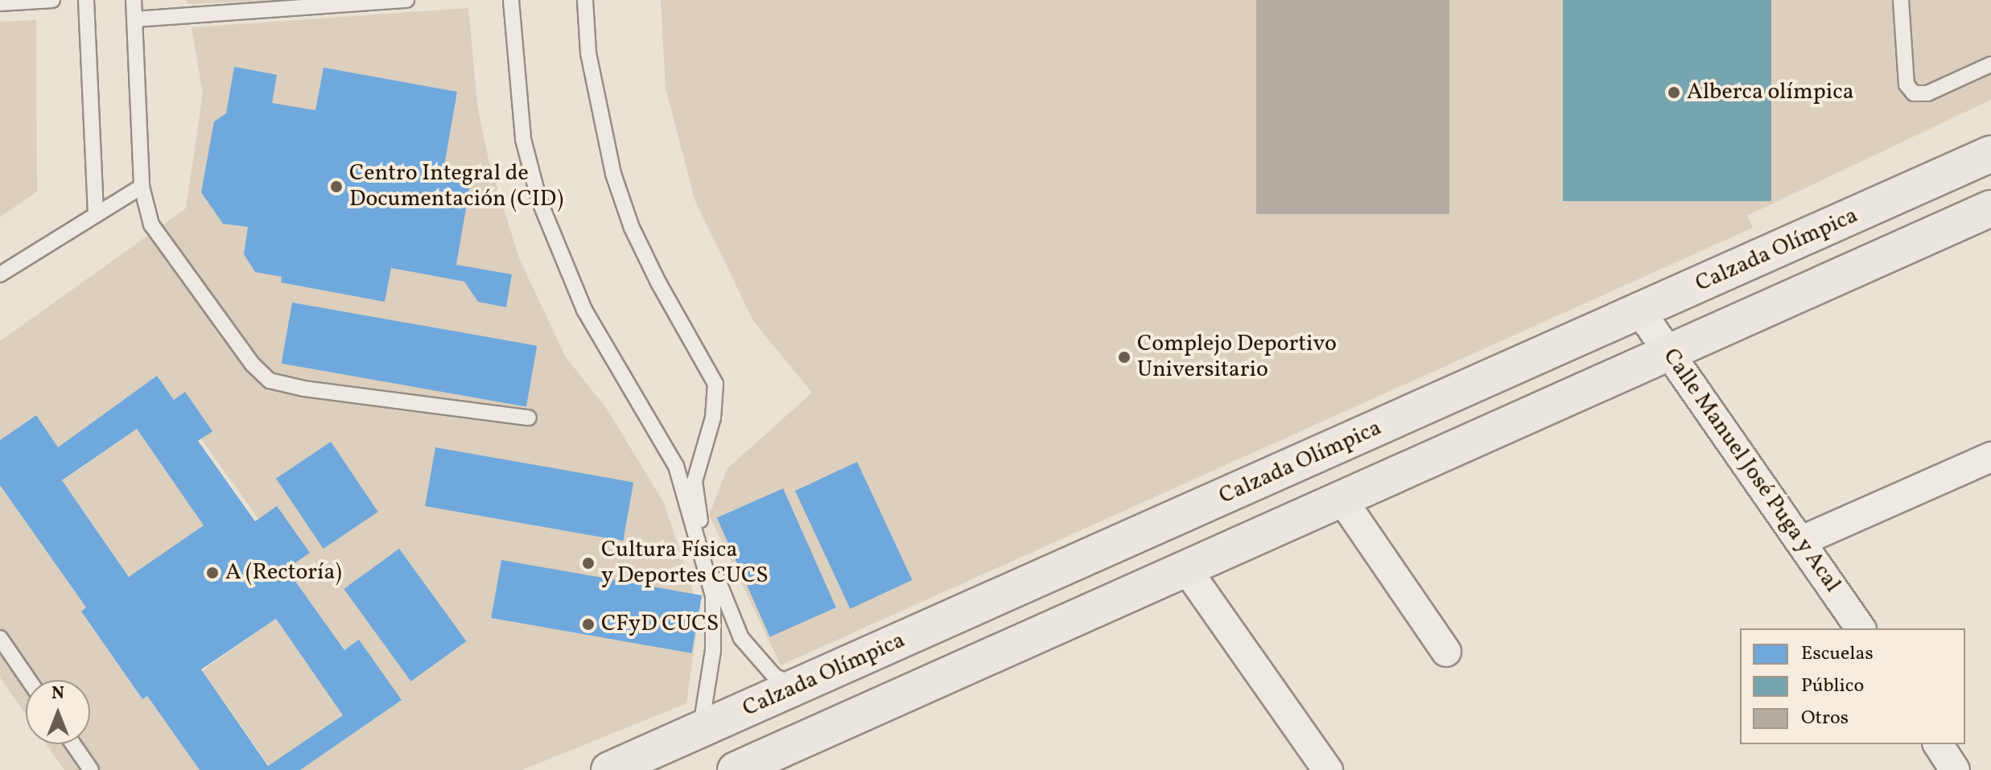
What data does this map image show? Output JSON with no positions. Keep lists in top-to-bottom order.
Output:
{
  "streets": {
    "main road": ["Calzada Olímpica"],
    "street": ["Calle Manuel José Puga y Acal"]
  },
  "crossings": [
    ["Calzada Olímpica", "Calle Manuel José Puga y Acal"]
  ],
  "places": [
    "Alberca olímpica",
    "Centro Integral de Documentación (CID)",
    "Complejo Deportivo Universitario",
    "Cultura Física y Deportes CUCS",
    "A (Rectoría)",
    "CFyD CUCS"
  ],
  "legend": ["Escuelas", "Público", "Otros"],
  "north": "top"
}
